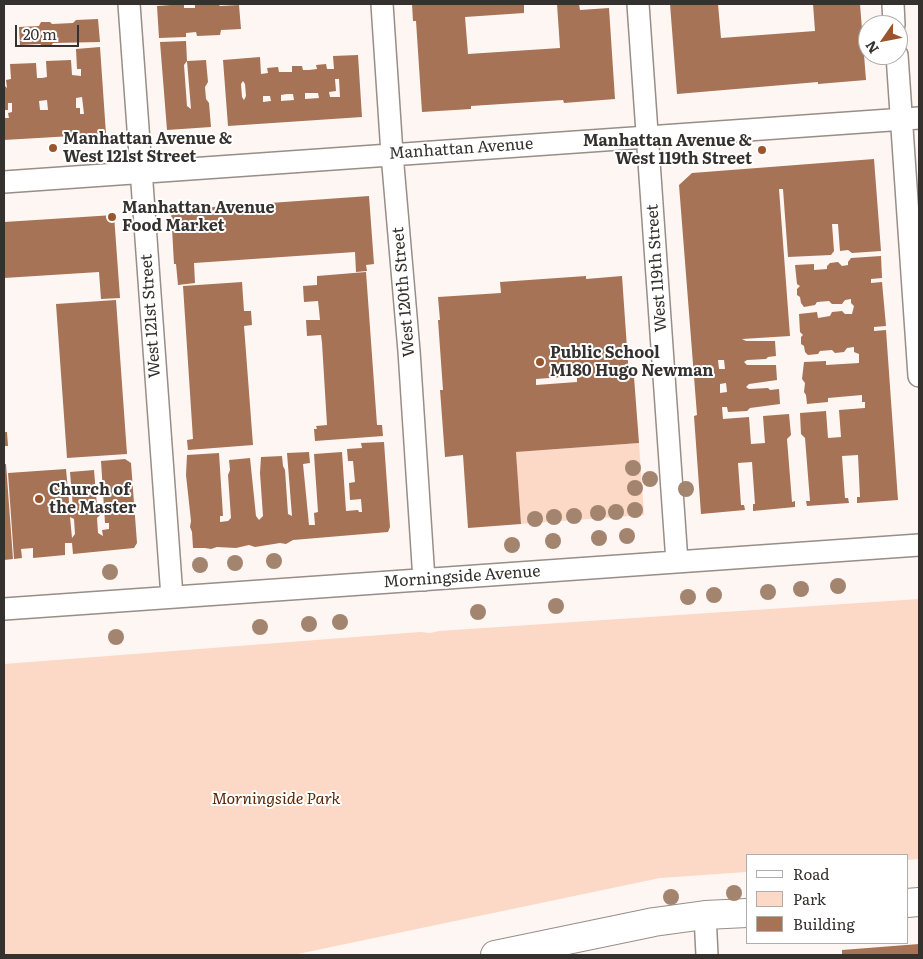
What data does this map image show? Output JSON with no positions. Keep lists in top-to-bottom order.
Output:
{
  "streets": {
    "street": [
      "Manhattan Avenue",
      "West 119th Street",
      "West 120th Street",
      "West 121st Street",
      "Morningside Avenue"
    ]
  },
  "crossings": [
    ["Manhattan Avenue", "West 119th Street"],
    ["Manhattan Avenue", "West 120th Street"],
    ["Manhattan Avenue", "West 121st Street"],
    ["West 119th Street", "Morningside Avenue"],
    ["West 120th Street", "Morningside Avenue"],
    ["West 121st Street", "Morningside Avenue"]
  ],
  "parks": ["Morningside Park"],
  "places": [
    "Manhattan Avenue & West 121st Street",
    "Manhattan Avenue & West 119th Street",
    "Manhattan Avenue Food Market",
    "Public School M180 Hugo Newman",
    "Church of the Master"
  ],
  "legend": ["Road", "Park", "Building"],
  "scale_bar": "20 m",
  "north": "bottom left"
}
